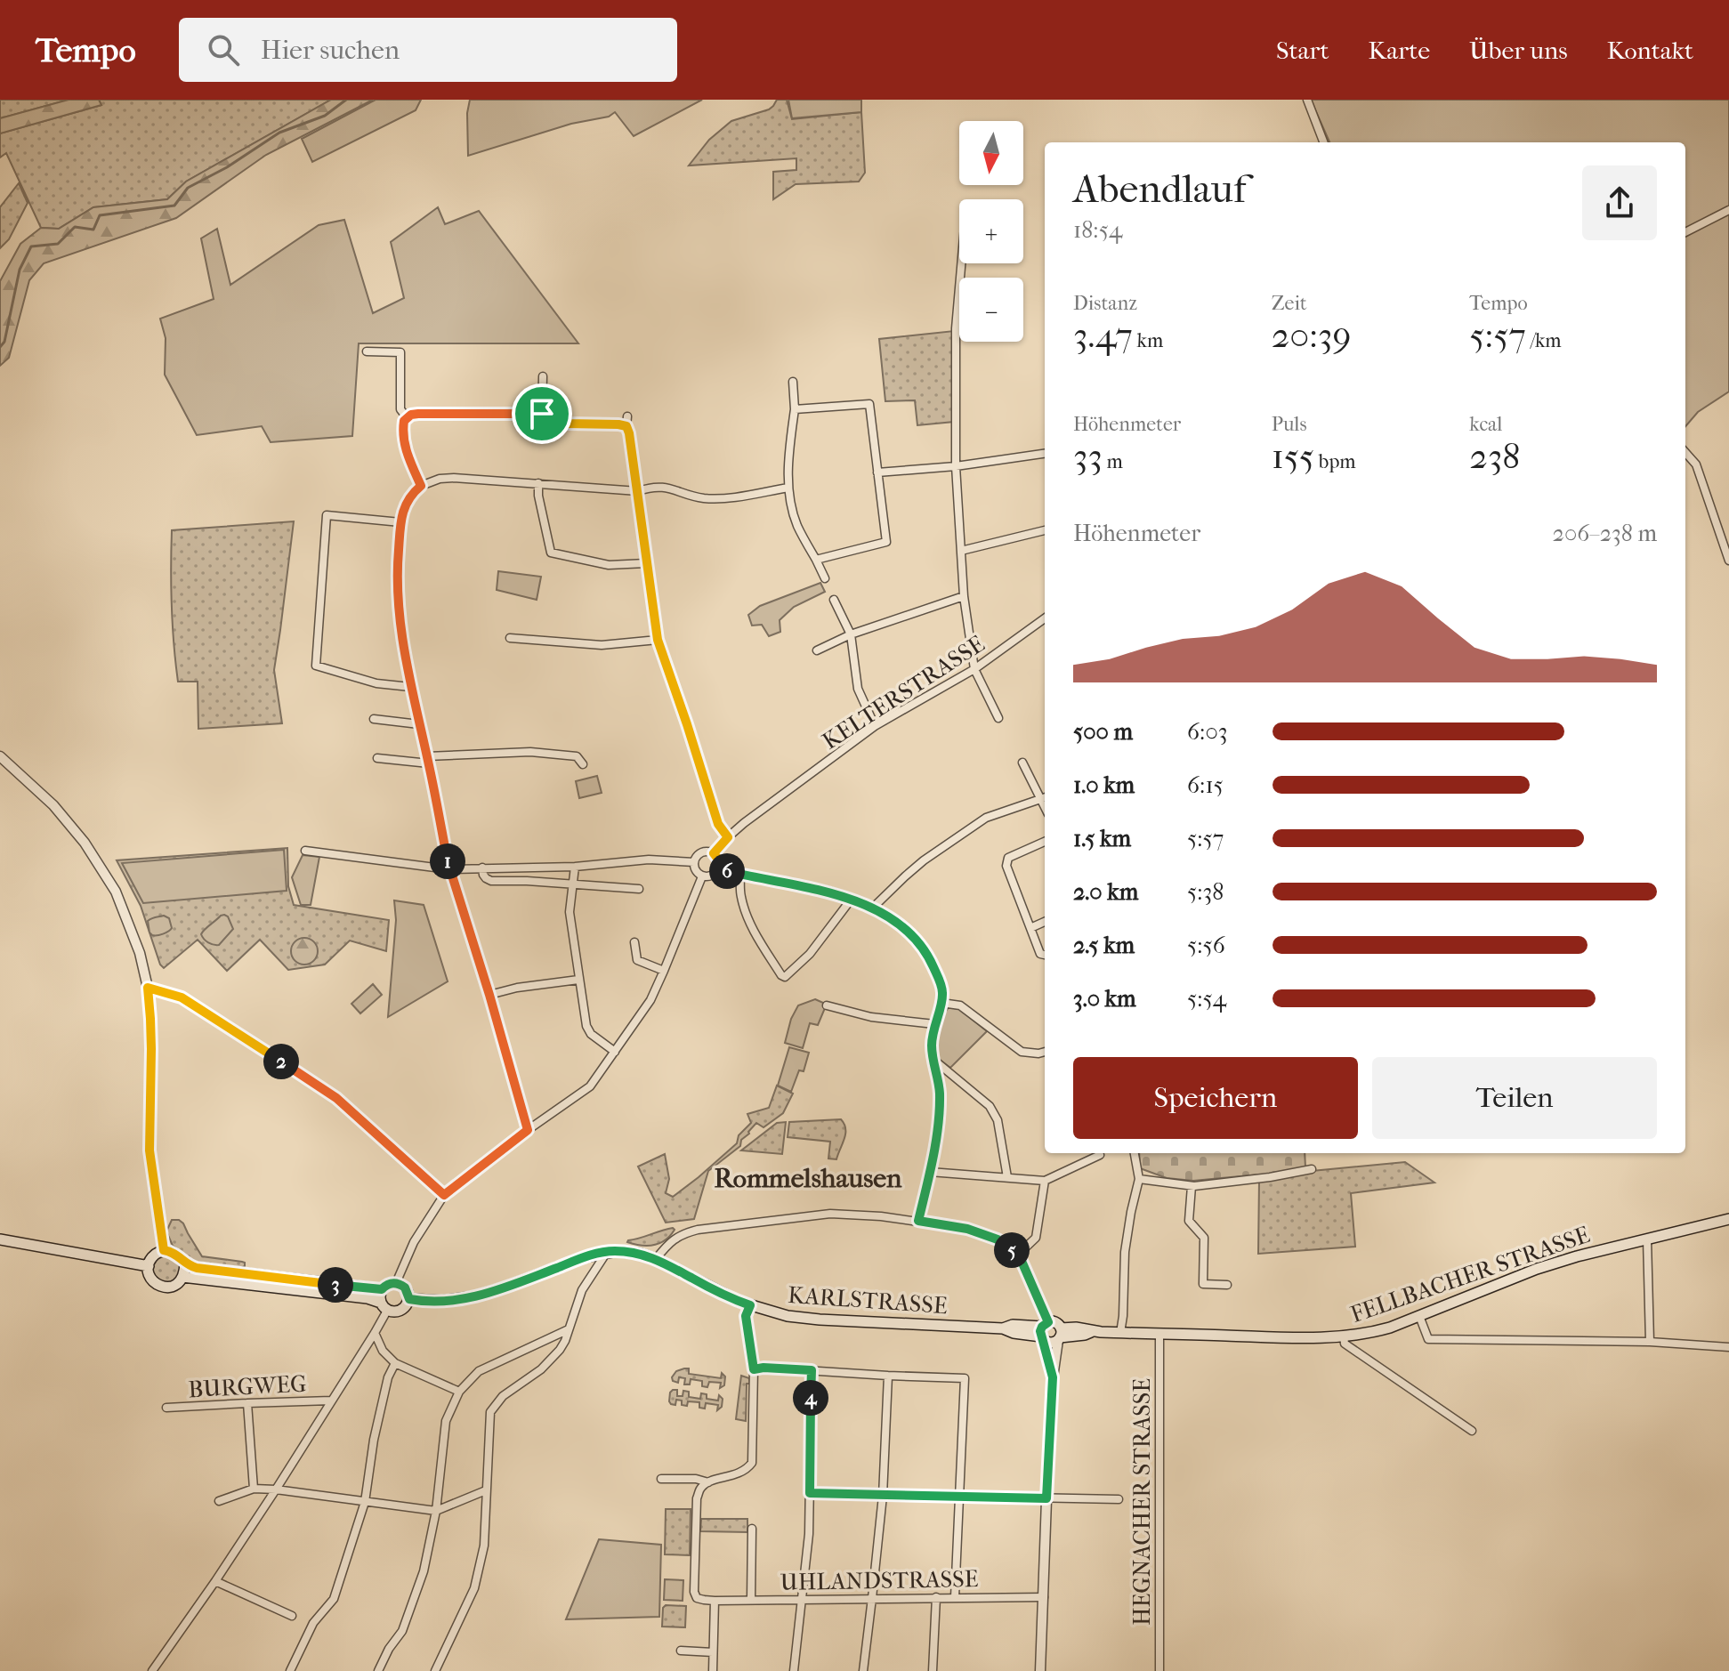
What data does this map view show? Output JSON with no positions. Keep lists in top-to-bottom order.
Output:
{
  "streets": {
    "main road": ["FELLBACHER STRASSE", "KARLSTRASSE"],
    "street": [
      "KELTERSTRASSE",
      "BURGWEG",
      "HEGNACHER STRASSE",
      "UHLANDSTRASSE"
    ]
  },
  "crossings": [
    ["FELLBACHER STRASSE", "KARLSTRASSE"],
    ["FELLBACHER STRASSE", "HEGNACHER STRASSE"]
  ],
  "districts": ["Rommelshausen"],
  "north": "bottom",
  "page": {
    "header": "Tempo",
    "search": "Hier suchen",
    "nav": [
      "Start",
      "Karte",
      "Über uns",
      "Kontakt"
    ],
    "map_buttons": ["+", "−"],
    "heading": ["Abendlauf", "18:54"],
    "stats": [
      ["Distanz", "3.47 km"],
      ["Zeit", "20:39"],
      ["Tempo", "5:57 /km"],
      ["Höhenmeter", "33 m"],
      ["Puls", "155 bpm"],
      ["kcal", "238"]
    ],
    "chart": ["Höhenmeter", "206–238 m"],
    "list": [
      {
        "name": "500 m",
        "note": "6:03"
      },
      {
        "name": "1.0 km",
        "note": "6:15"
      },
      {
        "name": "1.5 km",
        "note": "5:57"
      },
      {
        "name": "2.0 km",
        "note": "5:38"
      },
      {
        "name": "2.5 km",
        "note": "5:56"
      },
      {
        "name": "3.0 km",
        "note": "5:54"
      }
    ],
    "pins": [
      "1",
      "6",
      "2",
      "5",
      "3",
      "4"
    ],
    "buttons": ["Speichern", "Teilen"]
  }
}
